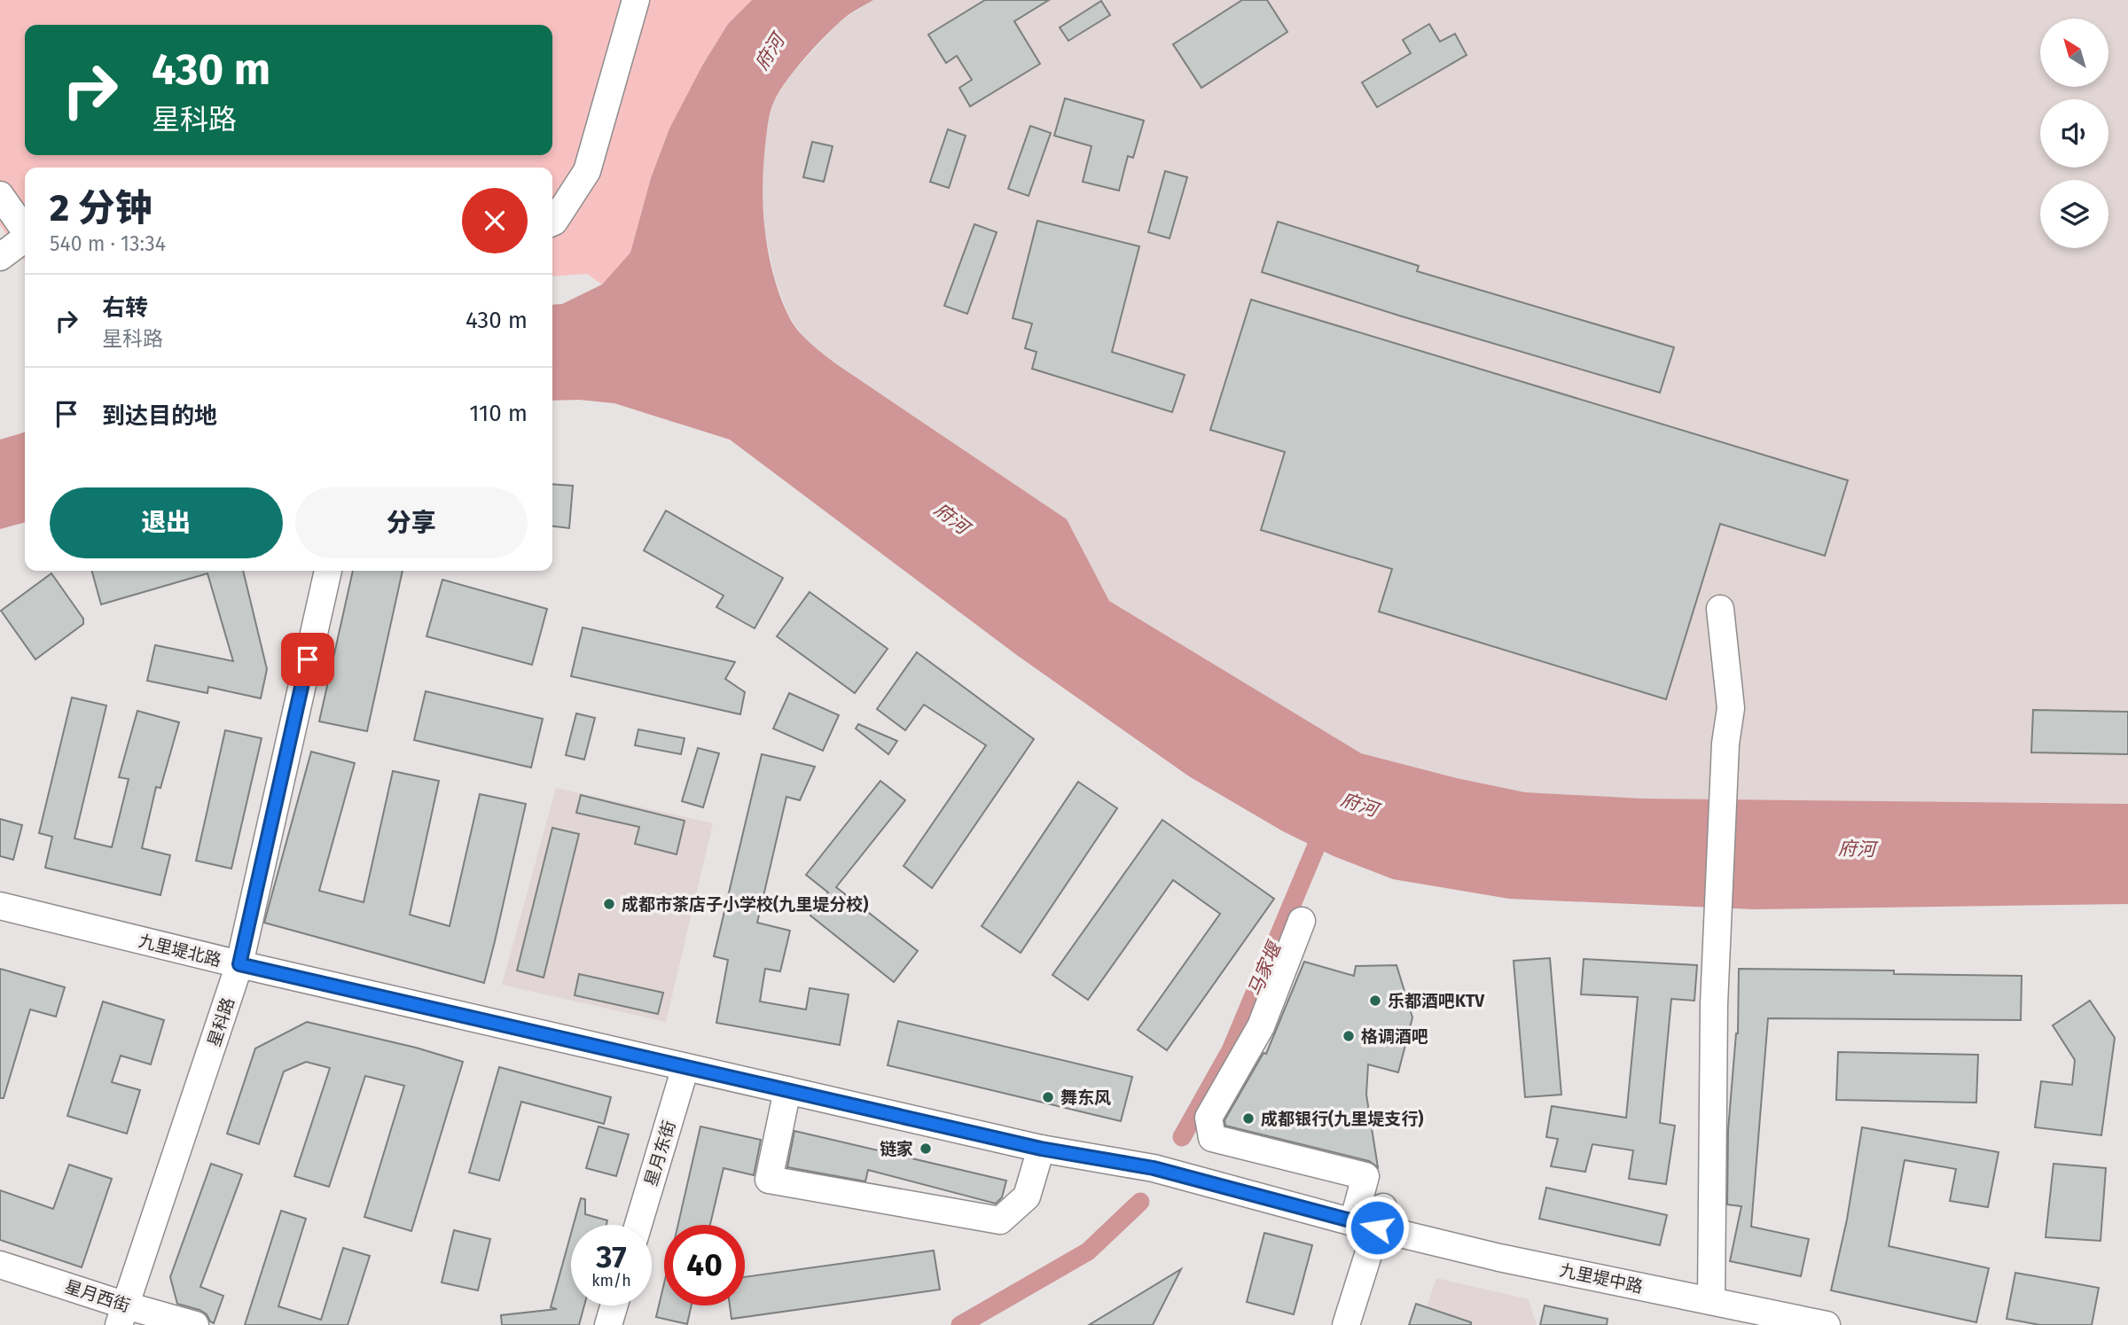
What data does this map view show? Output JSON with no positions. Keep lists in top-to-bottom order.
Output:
{
  "streets": {
    "street": [
      "九里堤北路",
      "星科路",
      "星月东街",
      "九里堤中路",
      "星月西街"
    ]
  },
  "crossings": [
    ["九里堤北路", "星科路"],
    ["九里堤北路", "星月东街"],
    ["九里堤北路", "九里堤中路"],
    ["星科路", "星月西街"]
  ],
  "water": ["府河", "马家堰"],
  "places": [
    "成都市茶店子小学校(九里堤分校)",
    "乐都酒吧KTV",
    "格调酒吧",
    "舞东风",
    "成都银行(九里堤支行)",
    "链家"
  ],
  "north": "top left",
  "page": {
    "turn": ["430 m", "星科路"],
    "heading": ["2 分钟", "540 m · 13:34"],
    "list": [
      {
        "name": "右转",
        "note": "星科路",
        "value": "430 m"
      },
      {
        "name": "到达目的地",
        "value": "110 m"
      }
    ],
    "buttons": ["退出", "分享"],
    "speed": "37 km/h",
    "limit": "40"
  }
}
